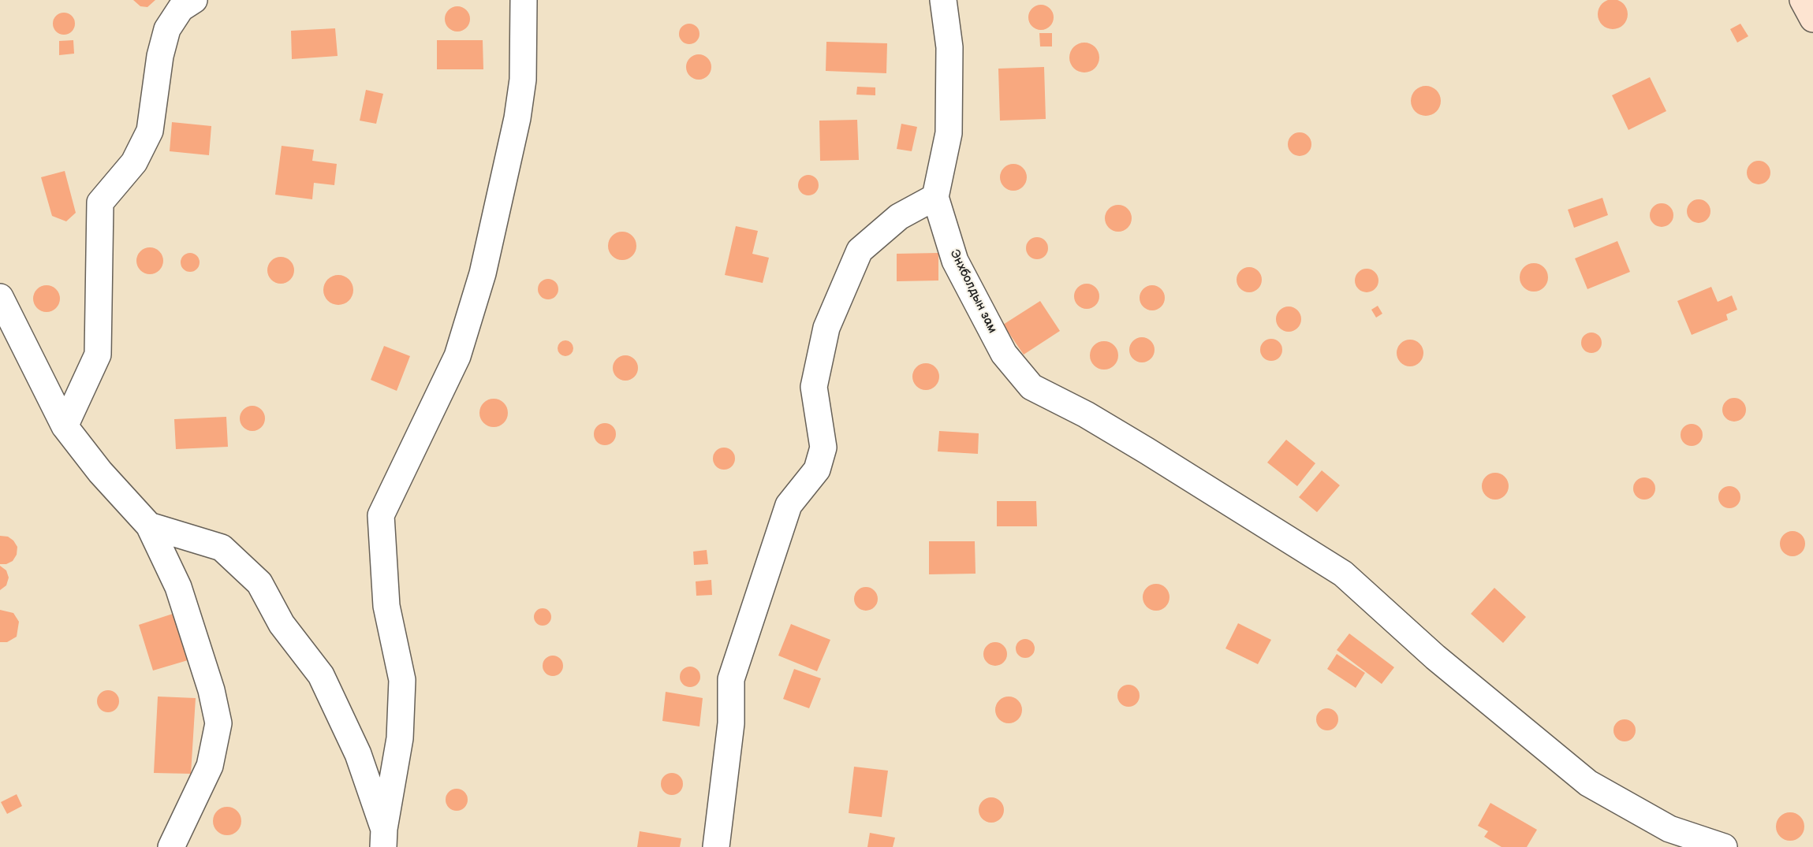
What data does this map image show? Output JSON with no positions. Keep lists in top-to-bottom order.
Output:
{
  "streets": {
    "street": ["Энхболдын зам"]
  }
}
